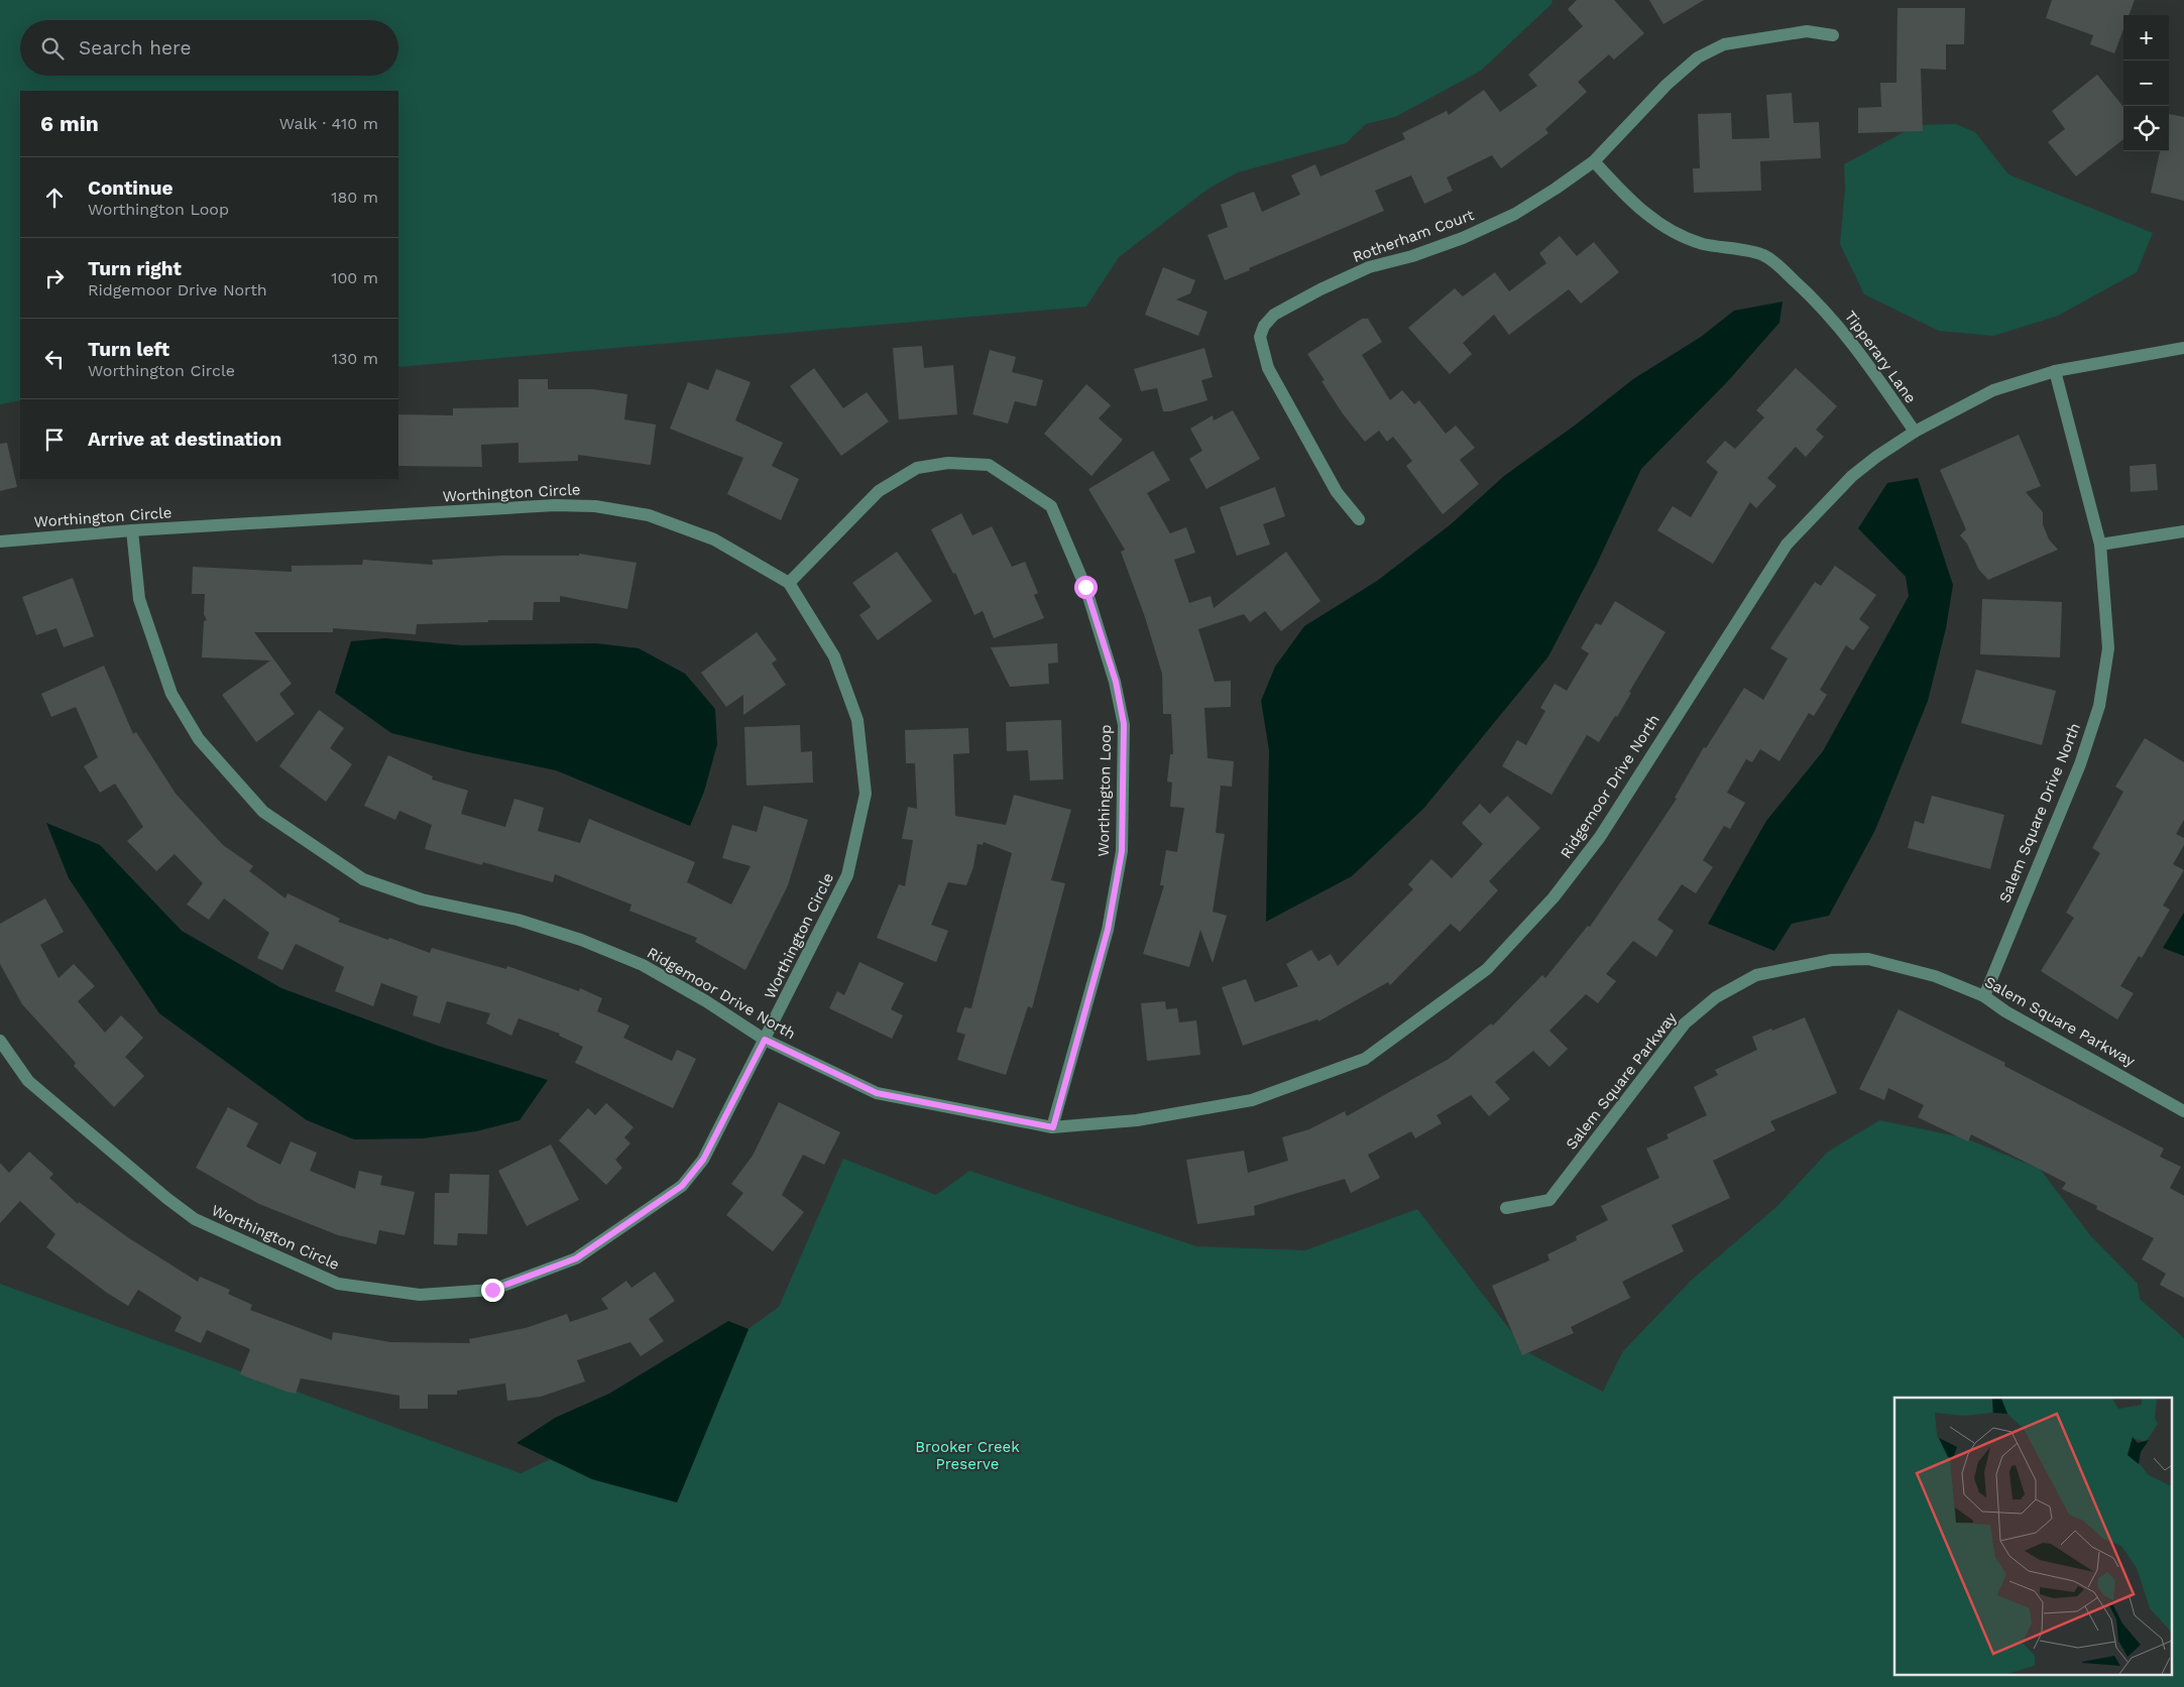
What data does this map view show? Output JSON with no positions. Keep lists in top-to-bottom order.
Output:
{
  "streets": {
    "street": [
      "Rotherham Court",
      "Tipperary Lane",
      "Worthington Circle",
      "Ridgemoor Drive North",
      "Worthington Loop",
      "Salem Square Drive North",
      "Salem Square Parkway"
    ]
  },
  "crossings": [
    ["Rotherham Court", "Tipperary Lane"],
    ["Tipperary Lane", "Ridgemoor Drive North"],
    ["Worthington Circle", "Ridgemoor Drive North"],
    ["Worthington Circle", "Worthington Loop"],
    ["Ridgemoor Drive North", "Worthington Loop"],
    ["Ridgemoor Drive North", "Salem Square Drive North"],
    ["Salem Square Drive North", "Salem Square Parkway"]
  ],
  "parks": ["Brooker Creek Preserve"],
  "page": {
    "map_buttons": ["+", "−"],
    "search": "Search here",
    "heading": ["6 min", "Walk · 410 m"],
    "list": [
      ["Continue", "Worthington Loop", "180 m"],
      ["Turn right", "Ridgemoor Drive North", "100 m"],
      ["Turn left", "Worthington Circle", "130 m"],
      "Arrive at destination"
    ]
  }
}
